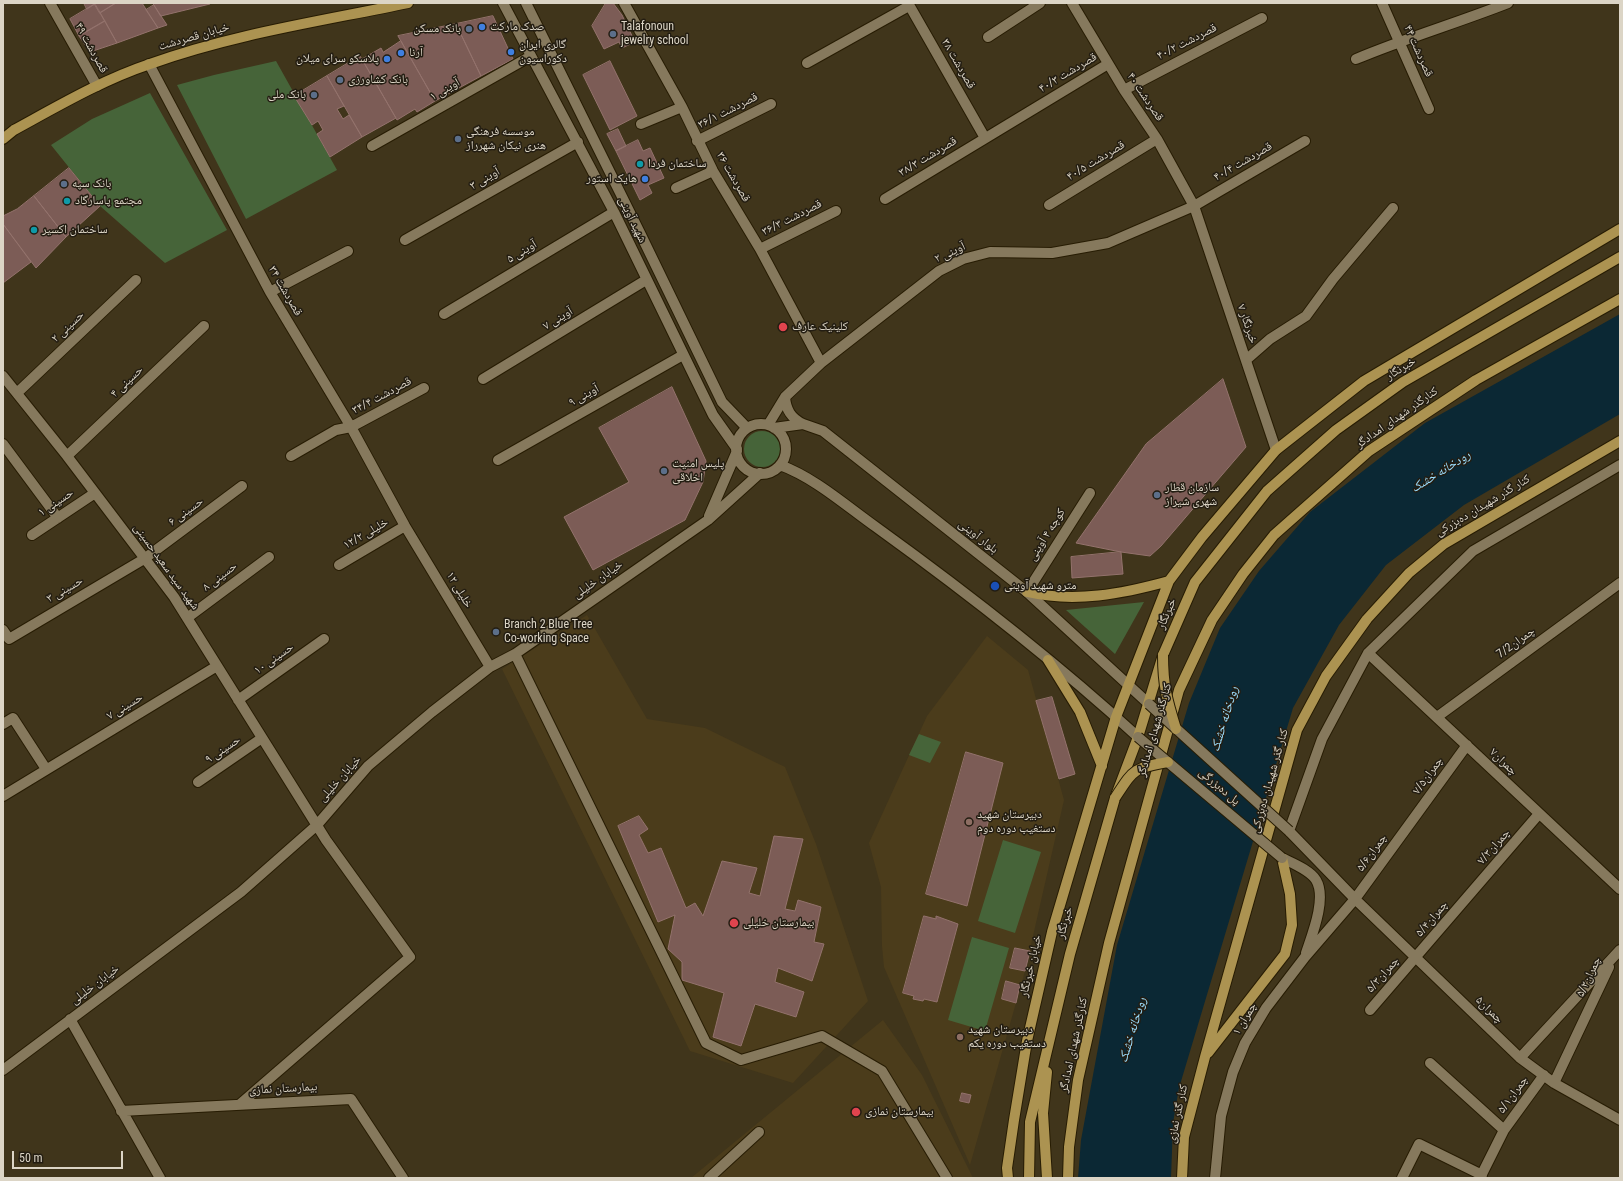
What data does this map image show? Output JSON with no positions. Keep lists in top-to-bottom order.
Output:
{
  "streets": {
    "main road": [
      "خیابان قصردشت",
      "خبرنگار",
      "کنارگذر شهدای امدادگر",
      "کنار گذر شهیدان ده‌بزرکی",
      "خیابان خبرنگار",
      "کنار گذر نمازی"
    ],
    "street": [
      "۴۰/۲ قصردشت",
      "قصردشت ۴۹",
      "۴۴ قصردشت",
      "۳۸ قصردشت",
      "۴۰/۳ قصردشت",
      "۱ آوینی",
      "۴۰ قصردشت",
      "۳۶/۱ قصردشت",
      "۳۸/۳ قصردشت",
      "۴۰/۵ قصردشت",
      "۴۰/۴ قصردشت",
      "۳۶ قصردشت",
      "۳ آوینی",
      "۳۶/۳ قصردشت",
      "شهید آوینی",
      "۵ آوینی",
      "۲ آوینی",
      "قصردشت ۳۴",
      "۷ آوینی",
      "۷ خبرنگار",
      "۲ حسینی",
      "۴ حسینی",
      "قصردشت ۳۴/۴",
      "۹ آوینی",
      "۱ حسینی",
      "۶ حسینی",
      "۱۲/۲ خلیلی",
      "کوچه ۴ آوینی",
      "بلوار آوینی",
      "شهید سید سعید حسینی",
      "۸ حسینی",
      "خیابان خلیلی",
      "۳ حسینی",
      "۱۲ خلیلی",
      "7/2چمران",
      "۱۰ حسینی",
      "۷ حسینی",
      "۹ حسینی",
      "چمران۷",
      "چمران۷/۵",
      "پل ده‌بزرگی",
      "چمران۷/۳",
      "چمران۵/۶",
      "چمران۵/۴",
      "چمران۵/۳",
      "چمران۵/۲",
      "چمران۵",
      "چمران ۱",
      "بیمارستان نمازی",
      "چمران۵/۱"
    ]
  },
  "crossings": [
    ["خیابان قصردشت", "قصردشت ۴۹"],
    ["خیابان قصردشت", "قصردشت ۳۴"],
    ["۴۰/۲ قصردشت", "۴۰ قصردشت"],
    ["۳۸ قصردشت", "۴۰/۳ قصردشت"],
    ["۳۸ قصردشت", "۳۸/۳ قصردشت"],
    ["۴۰/۳ قصردشت", "۴۰ قصردشت"],
    ["۴۰/۳ قصردشت", "۳۸/۳ قصردشت"],
    ["۱ آوینی", "شهید آوینی"],
    ["۴۰ قصردشت", "۴۰/۵ قصردشت"],
    ["۴۰ قصردشت", "۴۰/۴ قصردشت"],
    ["۴۰ قصردشت", "۲ آوینی"],
    ["۴۰ قصردشت", "۷ خبرنگار"],
    ["۳۶/۱ قصردشت", "۳۶ قصردشت"],
    ["۴۰/۴ قصردشت", "۲ آوینی"],
    ["۴۰/۴ قصردشت", "۷ خبرنگار"],
    ["۳۶ قصردشت", "۳۶/۳ قصردشت"],
    ["۳۶ قصردشت", "۲ آوینی"],
    ["۳ آوینی", "شهید آوینی"],
    ["شهید آوینی", "۵ آوینی"],
    ["شهید آوینی", "۲ آوینی"],
    ["شهید آوینی", "۷ آوینی"],
    ["شهید آوینی", "۹ آوینی"],
    ["شهید آوینی", "بلوار آوینی"],
    ["شهید آوینی", "خیابان خلیلی"],
    ["۲ آوینی", "۷ خبرنگار"],
    ["۲ آوینی", "بلوار آوینی"],
    ["۲ آوینی", "خیابان خلیلی"],
    ["قصردشت ۳۴", "قصردشت ۳۴/۴"],
    ["قصردشت ۳۴", "۱۲/۲ خلیلی"],
    ["قصردشت ۳۴", "۱۲ خلیلی"],
    ["۷ خبرنگار", "خبرنگار"],
    ["۲ حسینی", "شهید سید سعید حسینی"],
    ["خبرنگار", "بلوار آوینی"],
    ["خبرنگار", "پل ده‌بزرگی"],
    ["خبرنگار", "خیابان خبرنگار"],
    ["۴ حسینی", "شهید سید سعید حسینی"],
    ["۱ حسینی", "شهید سید سعید حسینی"],
    ["کنار گذر شهیدان ده‌بزرکی", "کنار گذر نمازی"],
    ["۶ حسینی", "شهید سید سعید حسینی"],
    ["۶ حسینی", "۳ حسینی"],
    ["۱۲/۲ خلیلی", "۱۲ خلیلی"],
    ["کوچه ۴ آوینی", "بلوار آوینی"],
    ["بلوار آوینی", "خیابان خلیلی"],
    ["بلوار آوینی", "پل ده‌بزرگی"],
    ["شهید سید سعید حسینی", "۸ حسینی"],
    ["شهید سید سعید حسینی", "خیابان خلیلی"],
    ["شهید سید سعید حسینی", "۳ حسینی"],
    ["شهید سید سعید حسینی", "۱۰ حسینی"],
    ["شهید سید سعید حسینی", "۷ حسینی"],
    ["شهید سید سعید حسینی", "۹ حسینی"],
    ["شهید سید سعید حسینی", "بیمارستان نمازی"],
    ["خیابان خلیلی", "۱۲ خلیلی"],
    ["7/2چمران", "چمران۷"],
    ["چمران۷", "چمران۷/۵"],
    ["چمران۷", "چمران۷/۳"],
    ["چمران۷/۵", "چمران۵/۶"],
    ["پل ده‌بزرگی", "چمران۵/۶"],
    ["پل ده‌بزرگی", "چمران۵"],
    ["پل ده‌بزرگی", "چمران ۱"],
    ["چمران۷/۳", "چمران۵/۴"],
    ["چمران۵/۶", "چمران۵"],
    ["چمران۵/۶", "چمران ۱"],
    ["چمران۵/۴", "چمران۵/۳"],
    ["چمران۵/۴", "چمران۵"],
    ["چمران۵/۳", "چمران۵"],
    ["چمران۵/۲", "چمران۵"],
    ["چمران۵", "چمران ۱"],
    ["چمران۵", "چمران۵/۱"]
  ],
  "water": ["رودخانه خشک"],
  "places": [
    "صدک مارکت",
    "بانک مسکن",
    "Talafonoun jewelry school",
    "گالری ایران دکوراسیون",
    "آرنا",
    "پلاسکو سرای میلان",
    "بانک کشاورزی",
    "بانک ملی",
    "موسسه فرهنگی هنری نیکان شهرراز",
    "ساختمان فردا",
    "هایک استور",
    "بانک سپه",
    "مجتمع پاسارگاد",
    "ساختمان اکسیر",
    "کلینیک عارف",
    "پلیس امنیت اخلاقی",
    "سازمان قطار شهری شیراز",
    "مترو شهید آوینی",
    "Branch 2 Blue Tree Co-working Space",
    "دبیرستان شهید دستغیب دوره دوم",
    "بیمارستان خلیلی",
    "دبیرستان شهید دستغیب دوره یکم",
    "بیمارستان نمازی"
  ],
  "scale_bar": "50 m"
}
